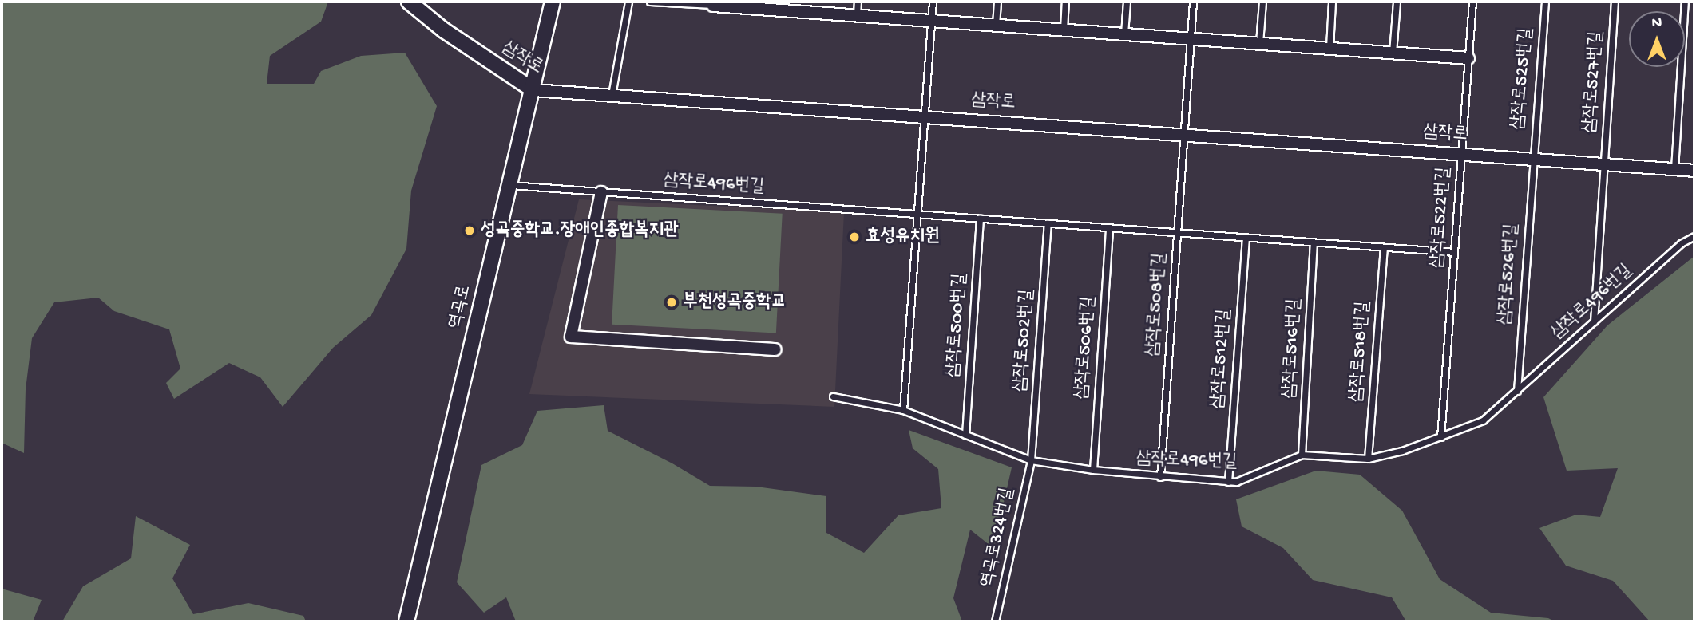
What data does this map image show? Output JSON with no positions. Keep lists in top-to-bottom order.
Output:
{
  "streets": {
    "street": ["삼작로", "역곡로"],
    "lane": [
      "삼작로525번길",
      "삼작로527번길",
      "삼작로496번길",
      "삼작로522번길",
      "삼작로526번길",
      "삼작로508번길",
      "삼작로500번길",
      "삼작로502번길",
      "삼작로506번길",
      "삼작로516번길",
      "삼작로518번길",
      "삼작로512번길",
      "역곡로324번길"
    ]
  },
  "crossings": [
    ["삼작로", "삼작로525번길"],
    ["삼작로", "삼작로527번길"],
    ["삼작로", "삼작로522번길"],
    ["삼작로", "삼작로526번길"],
    ["삼작로", "삼작로508번길"],
    ["삼작로", "역곡로"],
    ["삼작로525번길", "삼작로526번길"],
    ["삼작로496번길", "삼작로522번길"],
    ["삼작로496번길", "삼작로526번길"],
    ["삼작로496번길", "삼작로508번길"],
    ["삼작로496번길", "역곡로"],
    ["삼작로496번길", "삼작로500번길"],
    ["삼작로496번길", "삼작로502번길"],
    ["삼작로496번길", "삼작로506번길"],
    ["삼작로496번길", "삼작로516번길"],
    ["삼작로496번길", "삼작로518번길"],
    ["삼작로496번길", "삼작로512번길"],
    ["삼작로496번길", "역곡로324번길"],
    ["삼작로502번길", "역곡로324번길"]
  ],
  "places": ["성곡중학교.장애인종합복지관", "효성유치원", "부천성곡중학교"],
  "north": "top"
}
